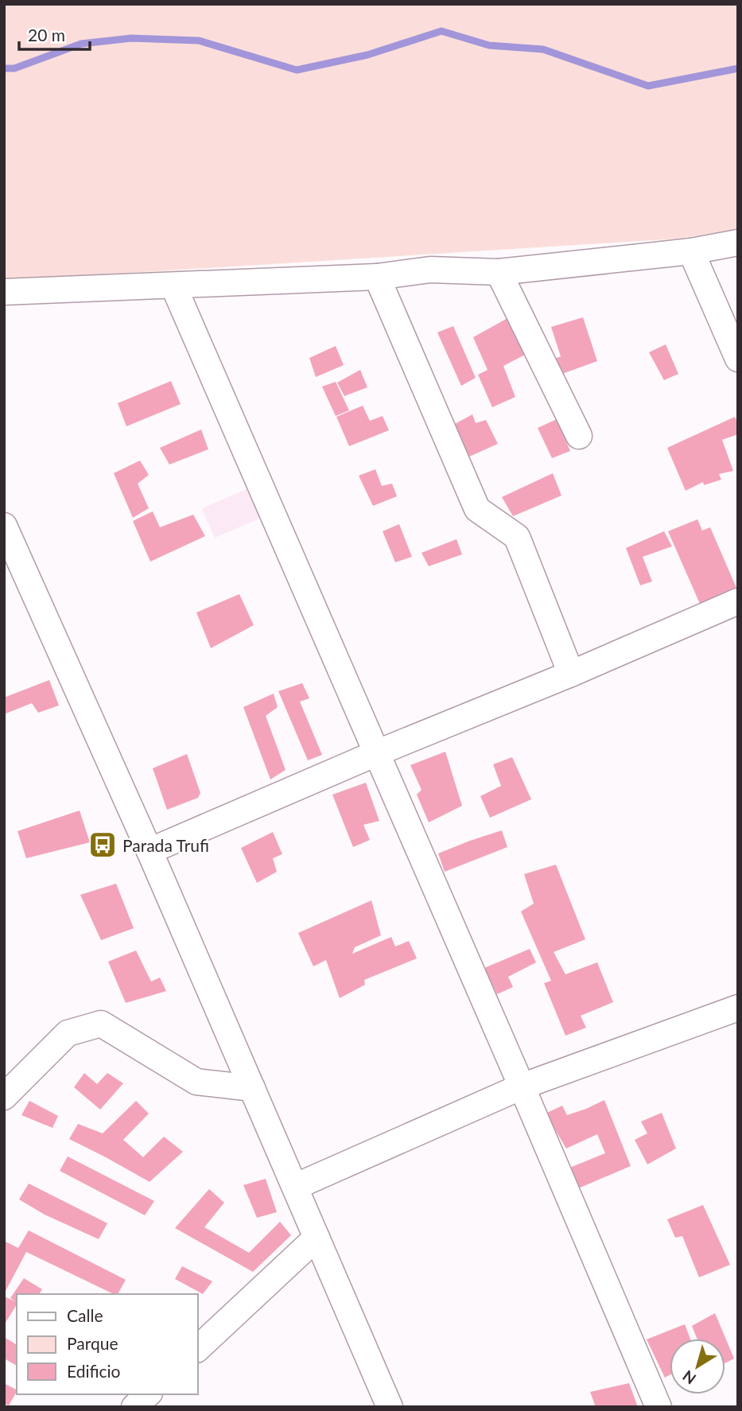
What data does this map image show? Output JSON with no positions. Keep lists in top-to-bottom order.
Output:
{
  "places": {
    "bus stop": ["Parada Trufi"]
  },
  "legend": ["Calle", "Parque", "Edificio"],
  "scale_bar": "20 m",
  "north": "bottom left"
}
